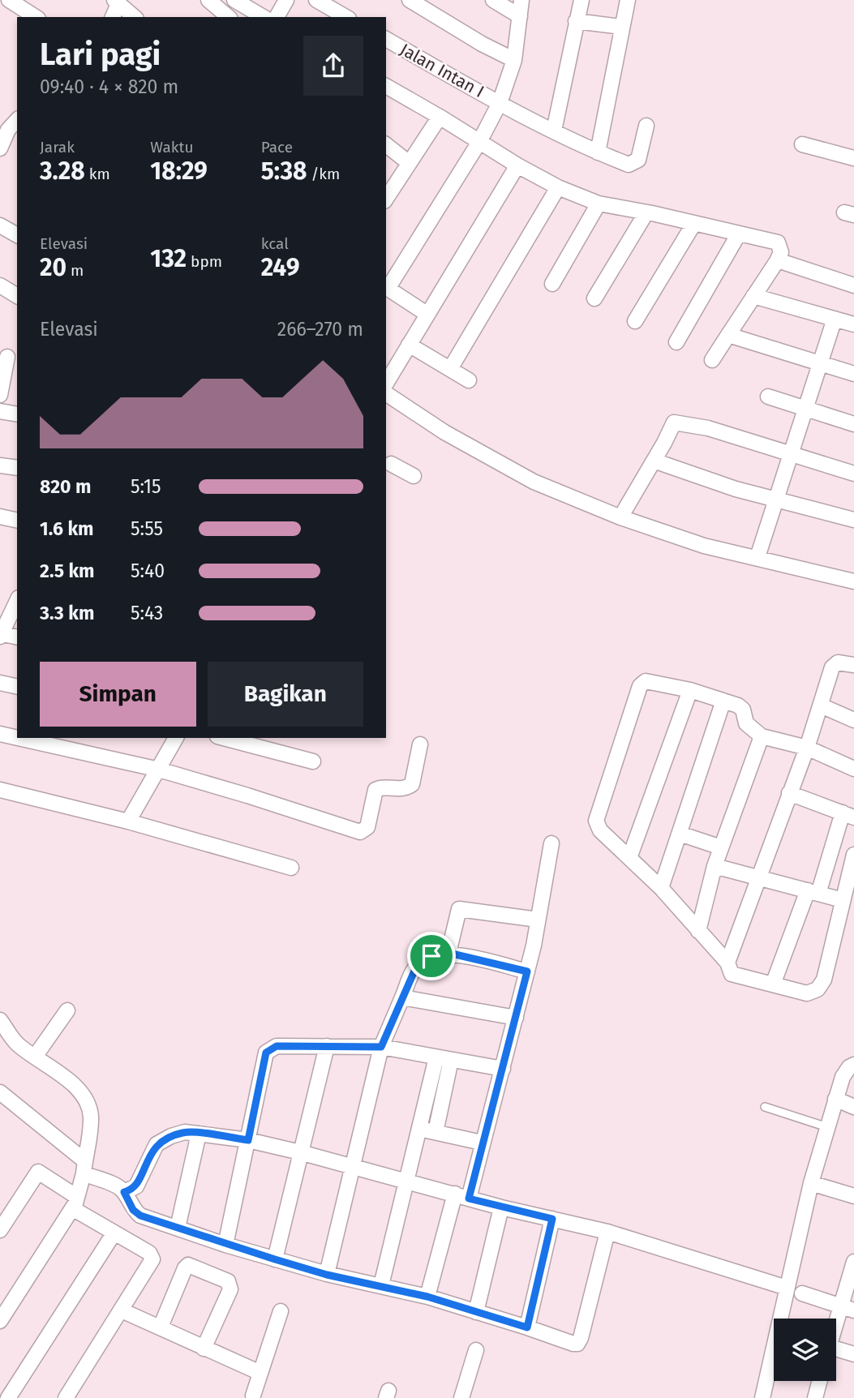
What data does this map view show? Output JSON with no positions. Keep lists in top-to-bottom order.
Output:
{
  "streets": {
    "street": ["Jalan Intan I"]
  },
  "page": {
    "heading": ["Lari pagi", "09:40 · 4 × 820 m"],
    "stats": [
      ["Jarak", "3.28 km"],
      ["Waktu", "18:29"],
      ["Pace", "5:38 /km"],
      ["Elevasi", "20 m"],
      ["132 bpm"],
      ["kcal", "249"]
    ],
    "chart": ["Elevasi", "266–270 m"],
    "list": [
      {
        "name": "820 m",
        "note": "5:15"
      },
      {
        "name": "1.6 km",
        "note": "5:55"
      },
      {
        "name": "2.5 km",
        "note": "5:40"
      },
      {
        "name": "3.3 km",
        "note": "5:43"
      }
    ],
    "buttons": ["Simpan", "Bagikan"]
  }
}
